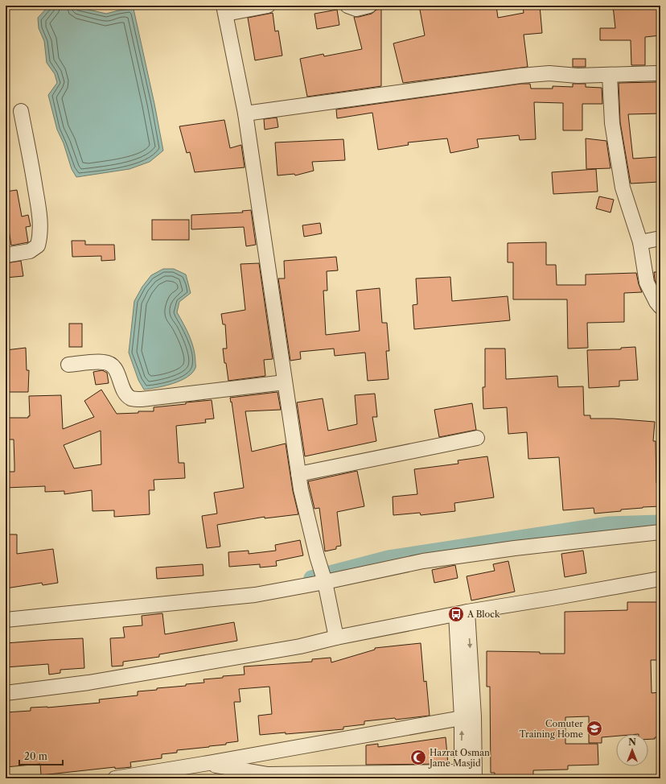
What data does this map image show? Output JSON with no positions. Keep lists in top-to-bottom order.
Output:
{
  "places": {
    "bus stop": ["A Block"],
    "school or university": ["Comuter Training Home"],
    "mosque": ["Hazrat Osman Jame Masjid"]
  },
  "scale_bar": "20 m",
  "north": "top"
}
